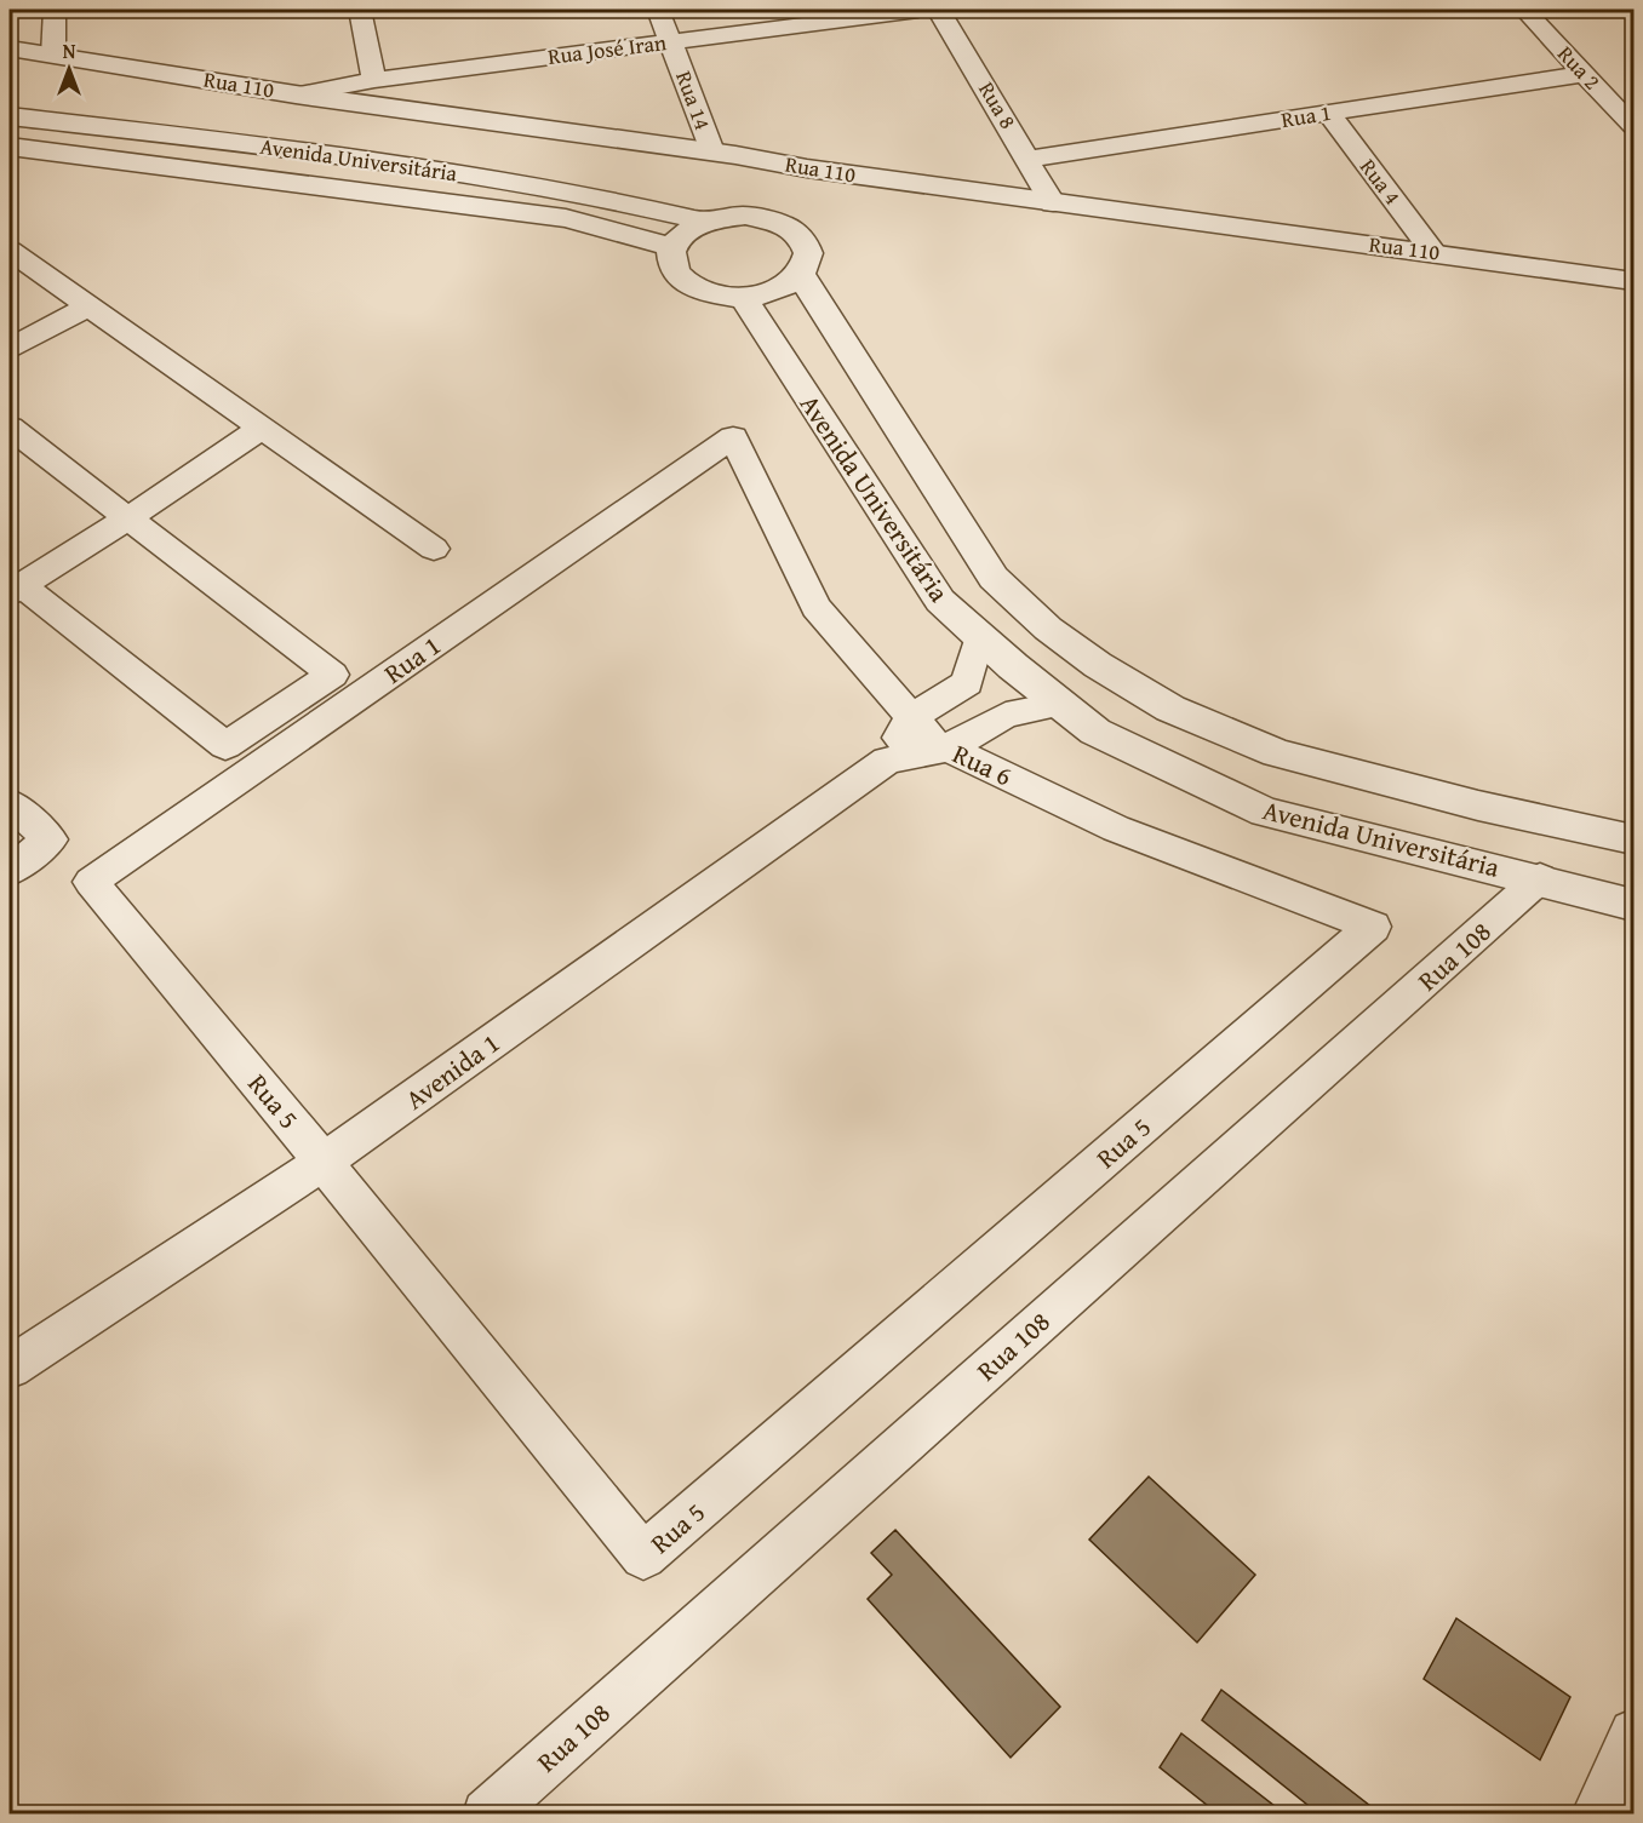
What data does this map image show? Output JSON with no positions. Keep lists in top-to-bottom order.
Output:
{
  "streets": {
    "street": [
      "Rua José Iran",
      "Rua 2",
      "Rua 110",
      "Rua 14",
      "Rua 8",
      "Rua 1",
      "Avenida Universitária",
      "Rua 4",
      "Rua 6",
      "Rua 108",
      "Avenida 1",
      "Rua 5"
    ]
  },
  "crossings": [
    ["Rua José Iran", "Rua 110"],
    ["Rua José Iran", "Rua 14"],
    ["Rua 2", "Rua 1"],
    ["Rua 110", "Rua 14"],
    ["Rua 110", "Rua 8"],
    ["Rua 110", "Rua 4"],
    ["Rua 8", "Rua 1"],
    ["Rua 1", "Rua 4"],
    ["Rua 1", "Rua 6"],
    ["Rua 1", "Rua 5"],
    ["Avenida Universitária", "Rua 108"],
    ["Avenida Universitária", "Avenida 1"],
    ["Rua 6", "Avenida 1"],
    ["Rua 6", "Rua 5"],
    ["Avenida 1", "Rua 5"]
  ],
  "north": "top"
}
